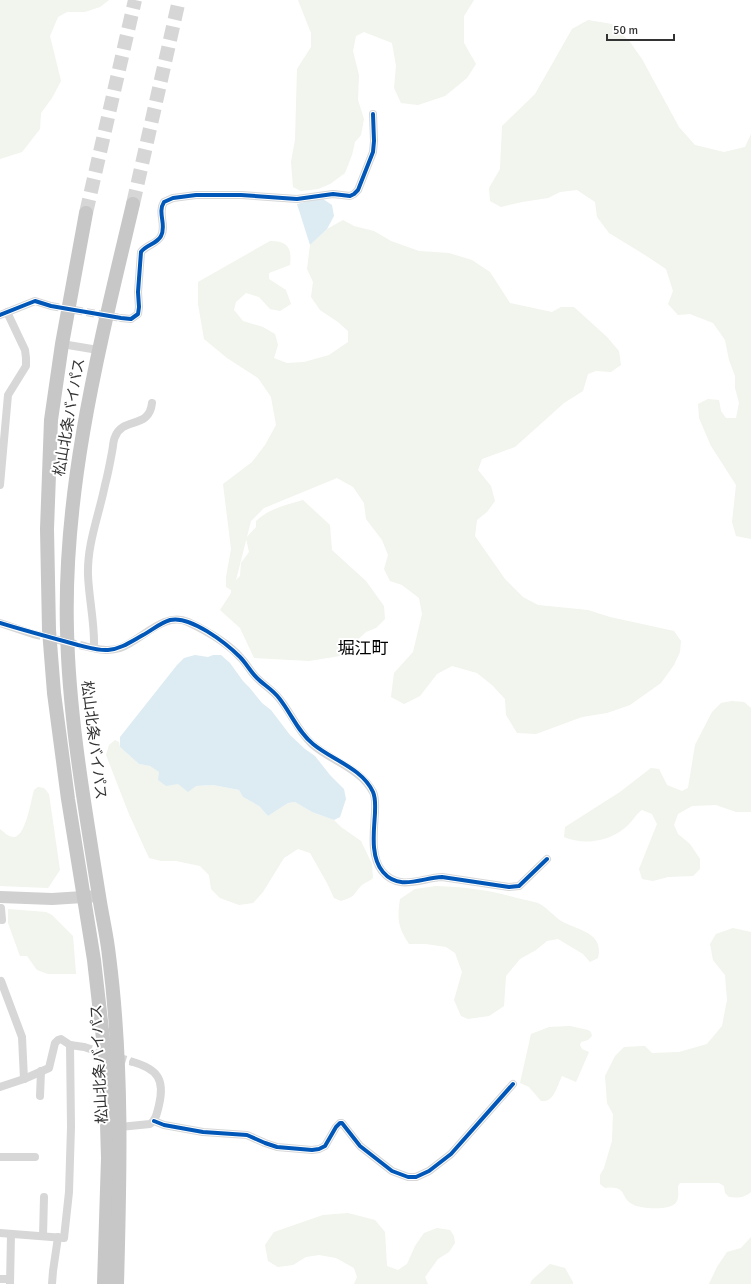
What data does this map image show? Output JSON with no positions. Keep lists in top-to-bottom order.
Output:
{
  "streets": {
    "highway": ["松山北条バイパス"]
  },
  "districts": ["堀江町"],
  "scale_bar": "50 m"
}
